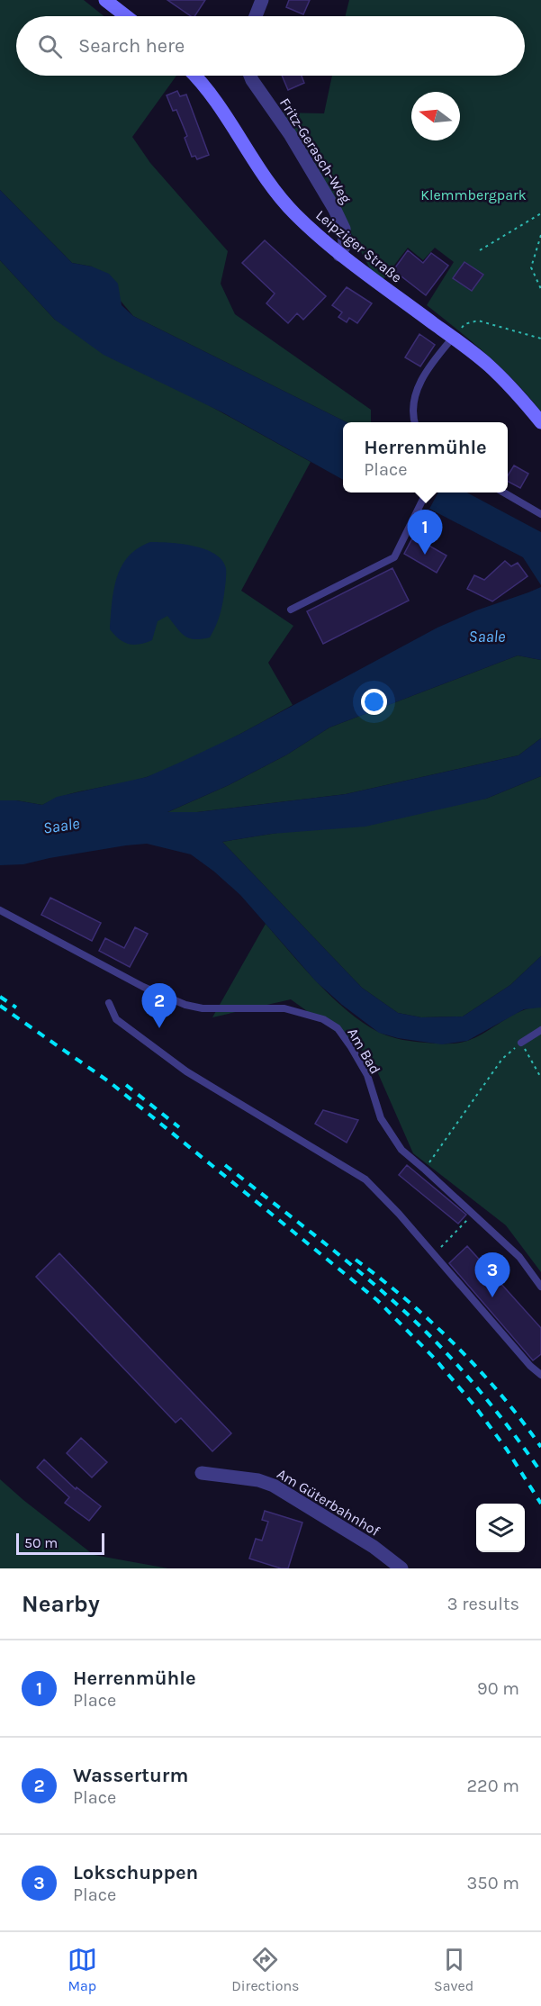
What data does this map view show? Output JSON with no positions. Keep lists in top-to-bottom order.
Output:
{
  "streets": {
    "street": ["Fritz-Gerasch-Weg", "Leipziger Straße", "Am Güterbahnhof"],
    "lane": ["Am Bad"]
  },
  "crossings": [
    ["Fritz-Gerasch-Weg", "Leipziger Straße"]
  ],
  "water": ["Saale"],
  "parks": ["Klemmbergpark"],
  "scale_bar": "50 m",
  "north": "left",
  "page": {
    "search": "Search here",
    "popup": ["Herrenmühle", "Place"],
    "pins": ["1", "2", "3"],
    "scale": "50 m",
    "heading": ["Nearby", "3 results"],
    "list": [
      {
        "mark": "1",
        "name": "Herrenmühle",
        "note": "Place",
        "value": "90 m"
      },
      {
        "mark": "2",
        "name": "Wasserturm",
        "note": "Place",
        "value": "220 m"
      },
      {
        "mark": "3",
        "name": "Lokschuppen",
        "note": "Place",
        "value": "350 m"
      }
    ],
    "nav": ["Map", "Directions", "Saved"]
  }
}
